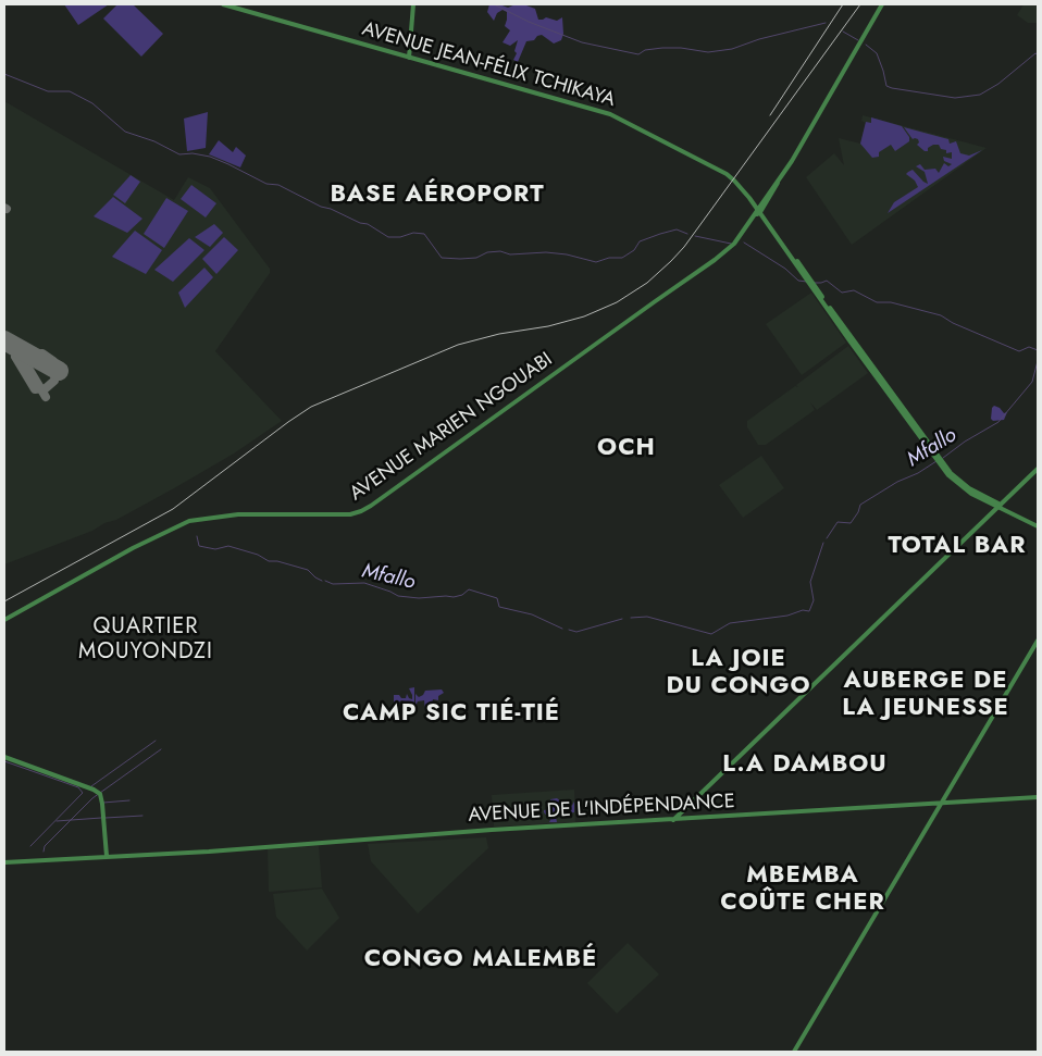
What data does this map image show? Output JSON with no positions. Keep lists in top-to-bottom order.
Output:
{
  "streets": {
    "street": ["AVENUE JEAN-FÉLIX TCHIKAYA", "AVENUE MARIEN NGOUABI", "AVENUE DE L'INDÉPENDANCE"]
  },
  "crossings": [
    ["AVENUE JEAN-FÉLIX TCHIKAYA", "AVENUE MARIEN NGOUABI"]
  ],
  "districts": [
    "BASE AÉROPORT",
    "OCH",
    "TOTAL BAR",
    "QUARTIER MOUYONDZI",
    "LA JOIE DU CONGO",
    "AUBERGE DE LA JEUNESSE",
    "CAMP SIC TIÉ-TIÉ",
    "L.A DAMBOU",
    "MBEMBA COÛTE CHER",
    "CONGO MALEMBÉ"
  ],
  "water": ["Mfallo"]
}
